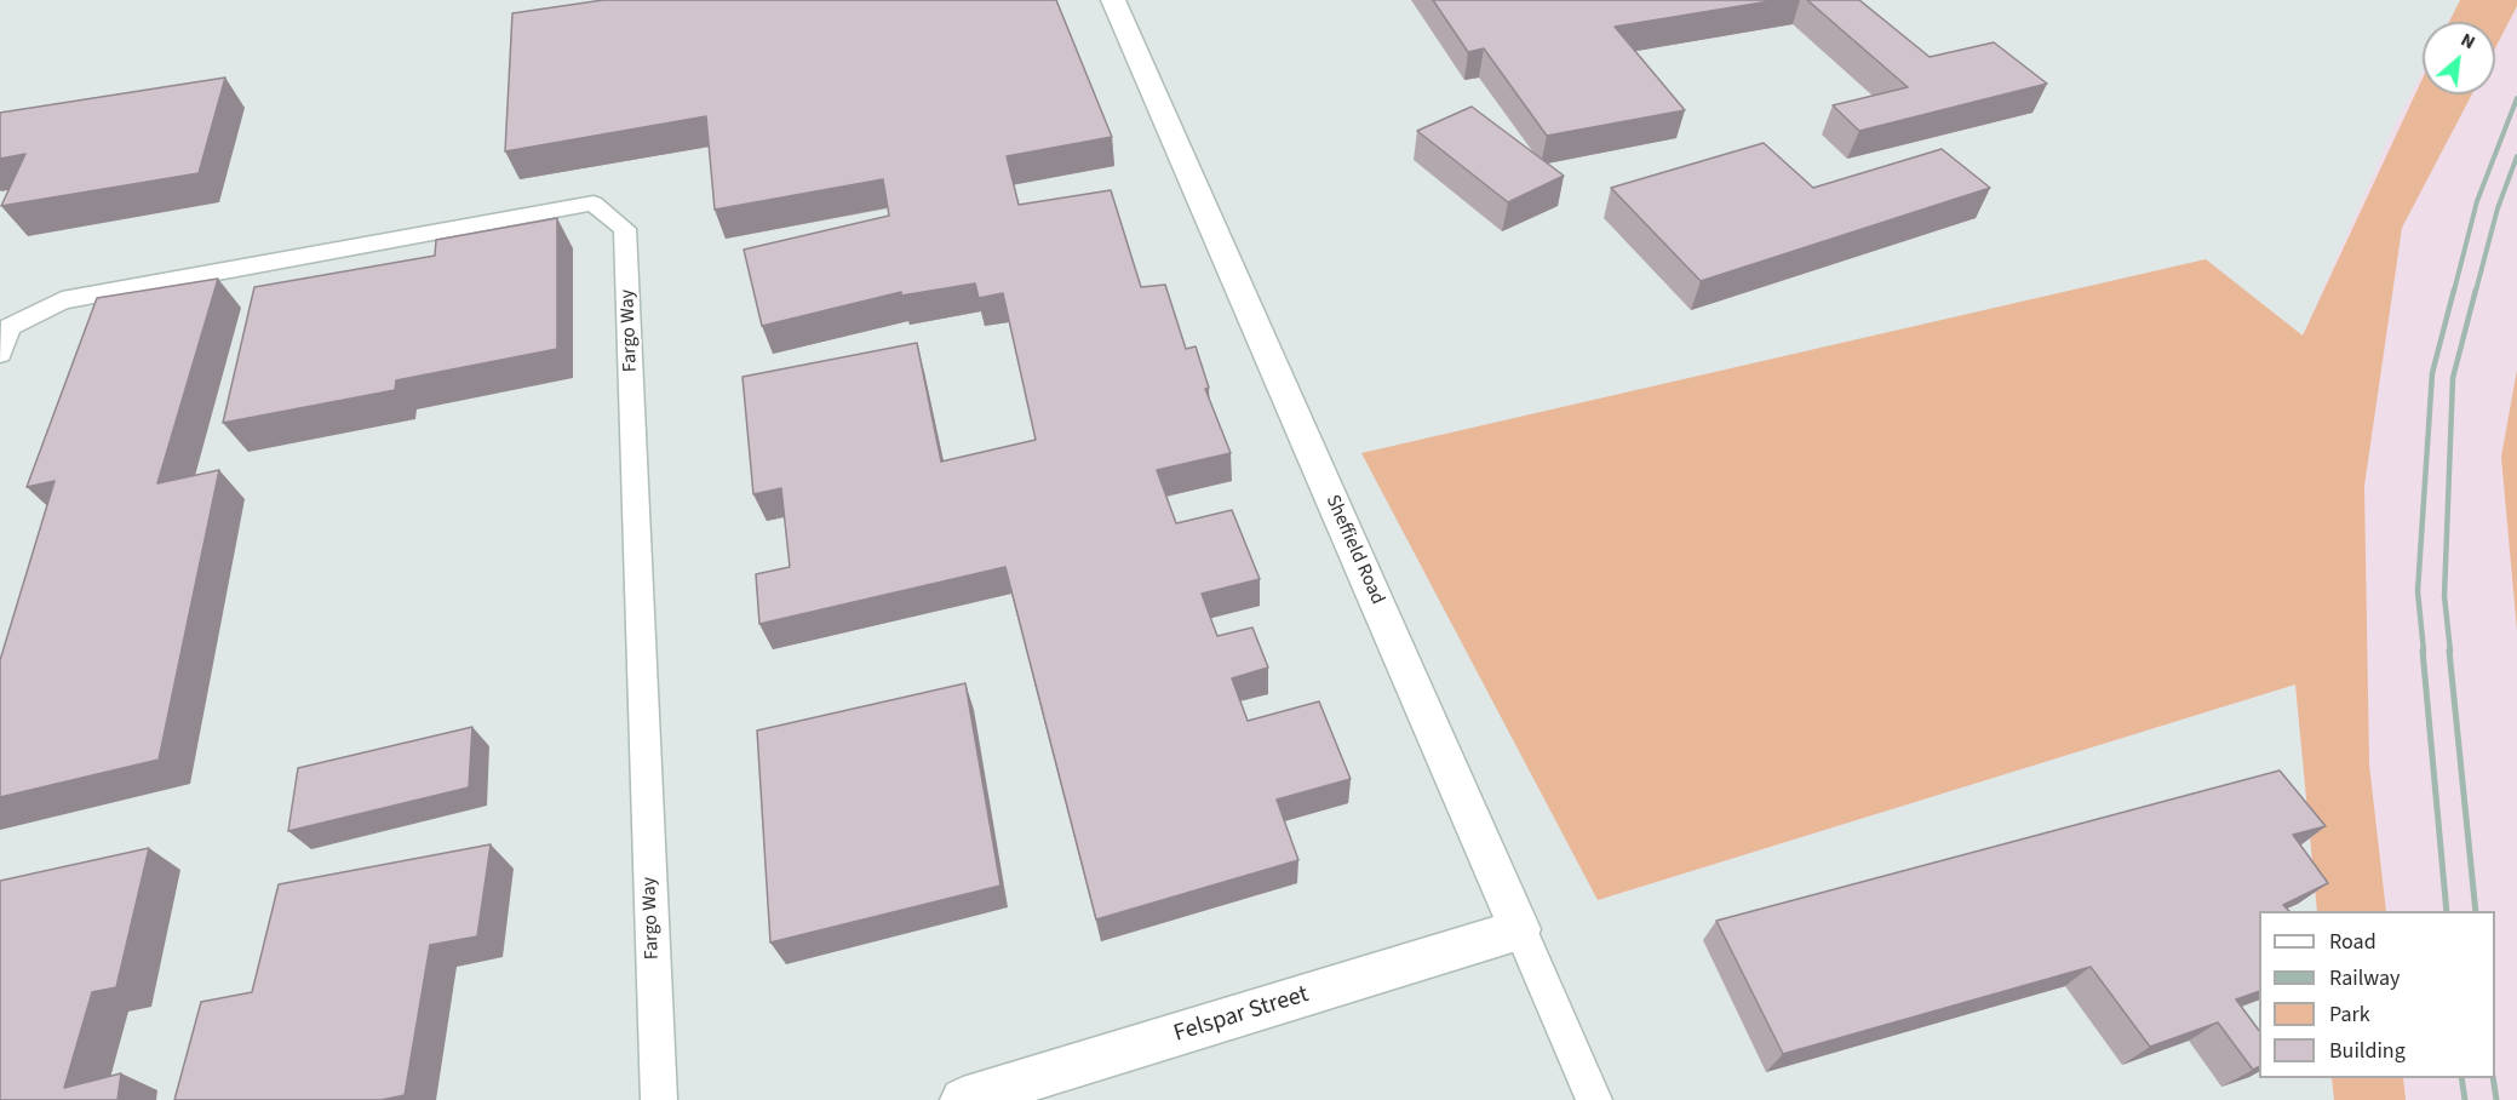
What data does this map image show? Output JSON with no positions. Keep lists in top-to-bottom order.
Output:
{
  "streets": {
    "street": ["Fargo Way", "Sheffield Road", "Felspar Street"]
  },
  "crossings": [
    ["Sheffield Road", "Felspar Street"]
  ],
  "legend": [
    "Road",
    "Railway",
    "Park",
    "Building"
  ],
  "north": "top right"
}
